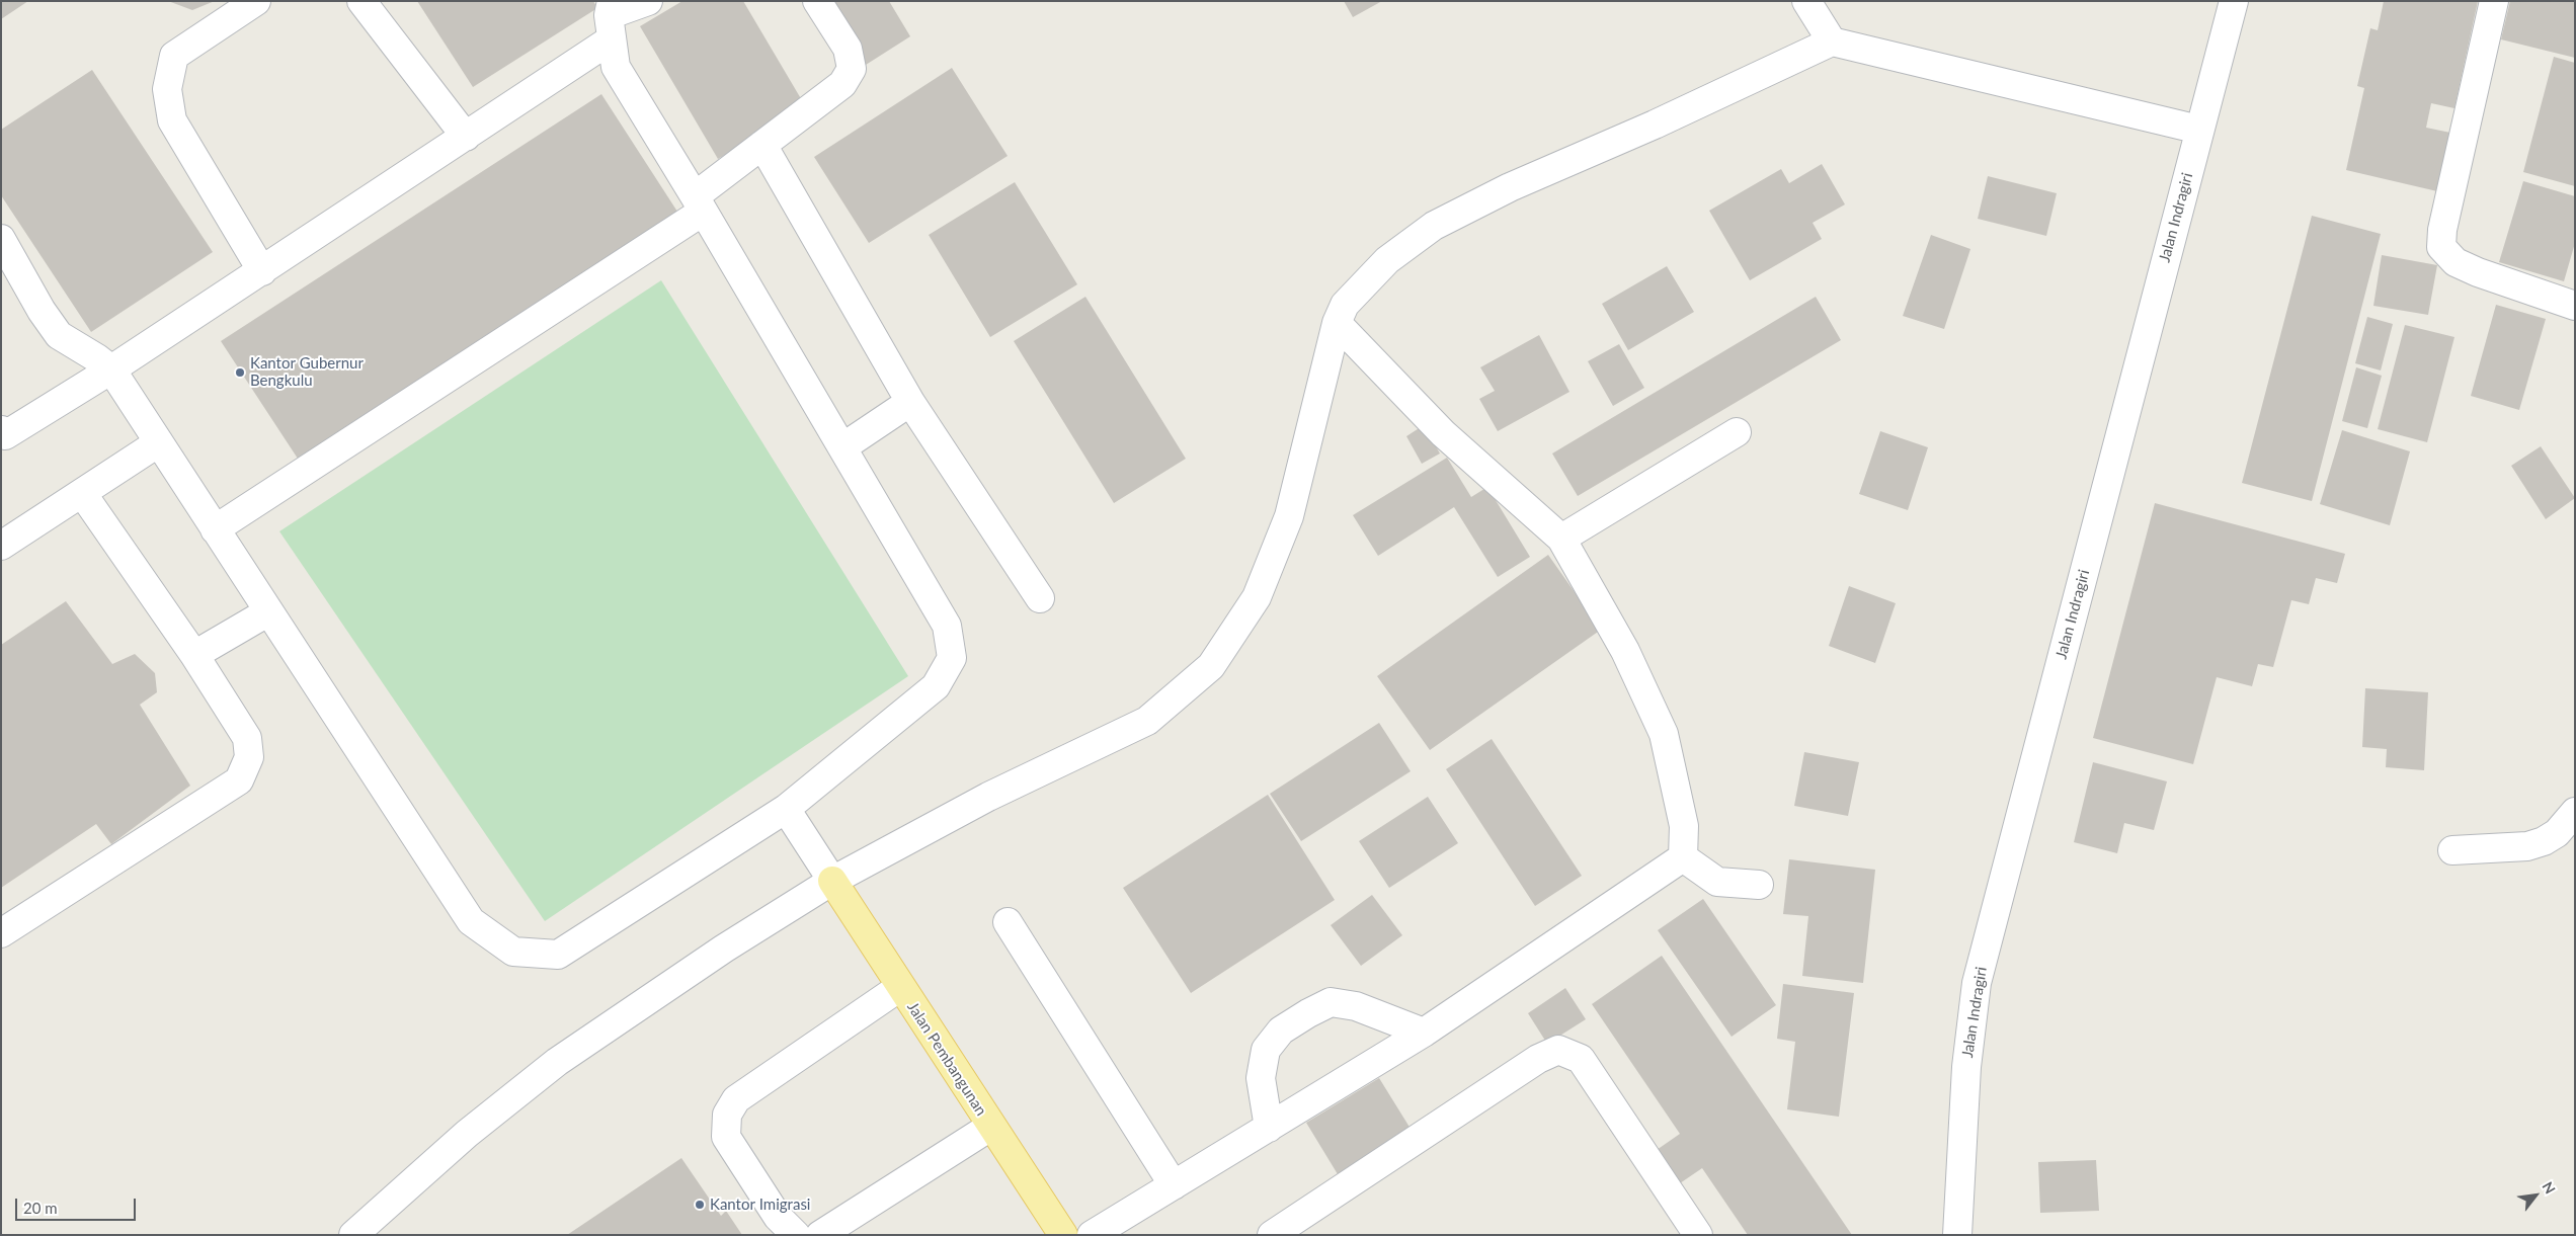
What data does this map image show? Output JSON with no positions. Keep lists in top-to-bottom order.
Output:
{
  "streets": {
    "main road": ["Jalan Pembangunan"],
    "street": ["Jalan Indragiri"]
  },
  "places": ["Kantor Gubernur Bengkulu", "Kantor Imigrasi"],
  "scale_bar": "20 m",
  "north": "top right"
}
